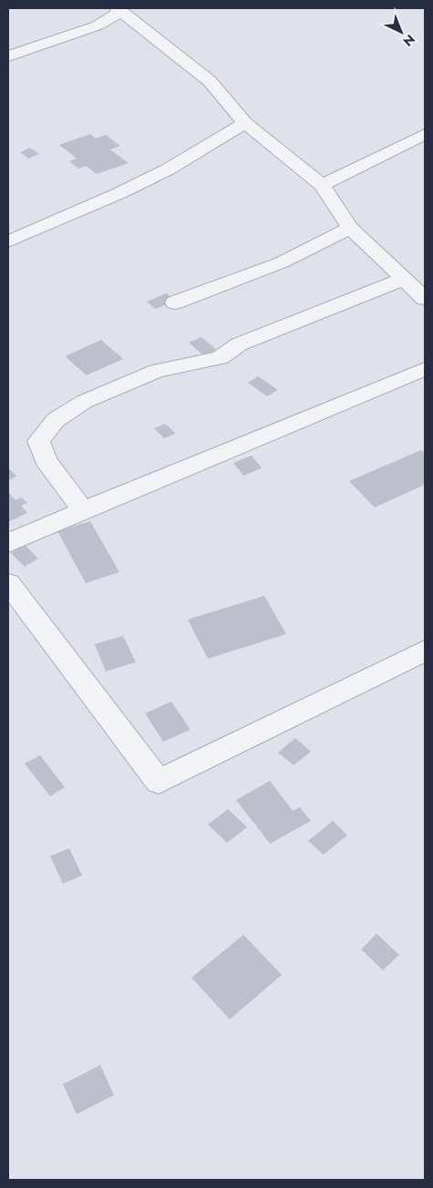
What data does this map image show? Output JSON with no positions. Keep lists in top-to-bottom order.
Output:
{
  "north": "bottom right"
}
